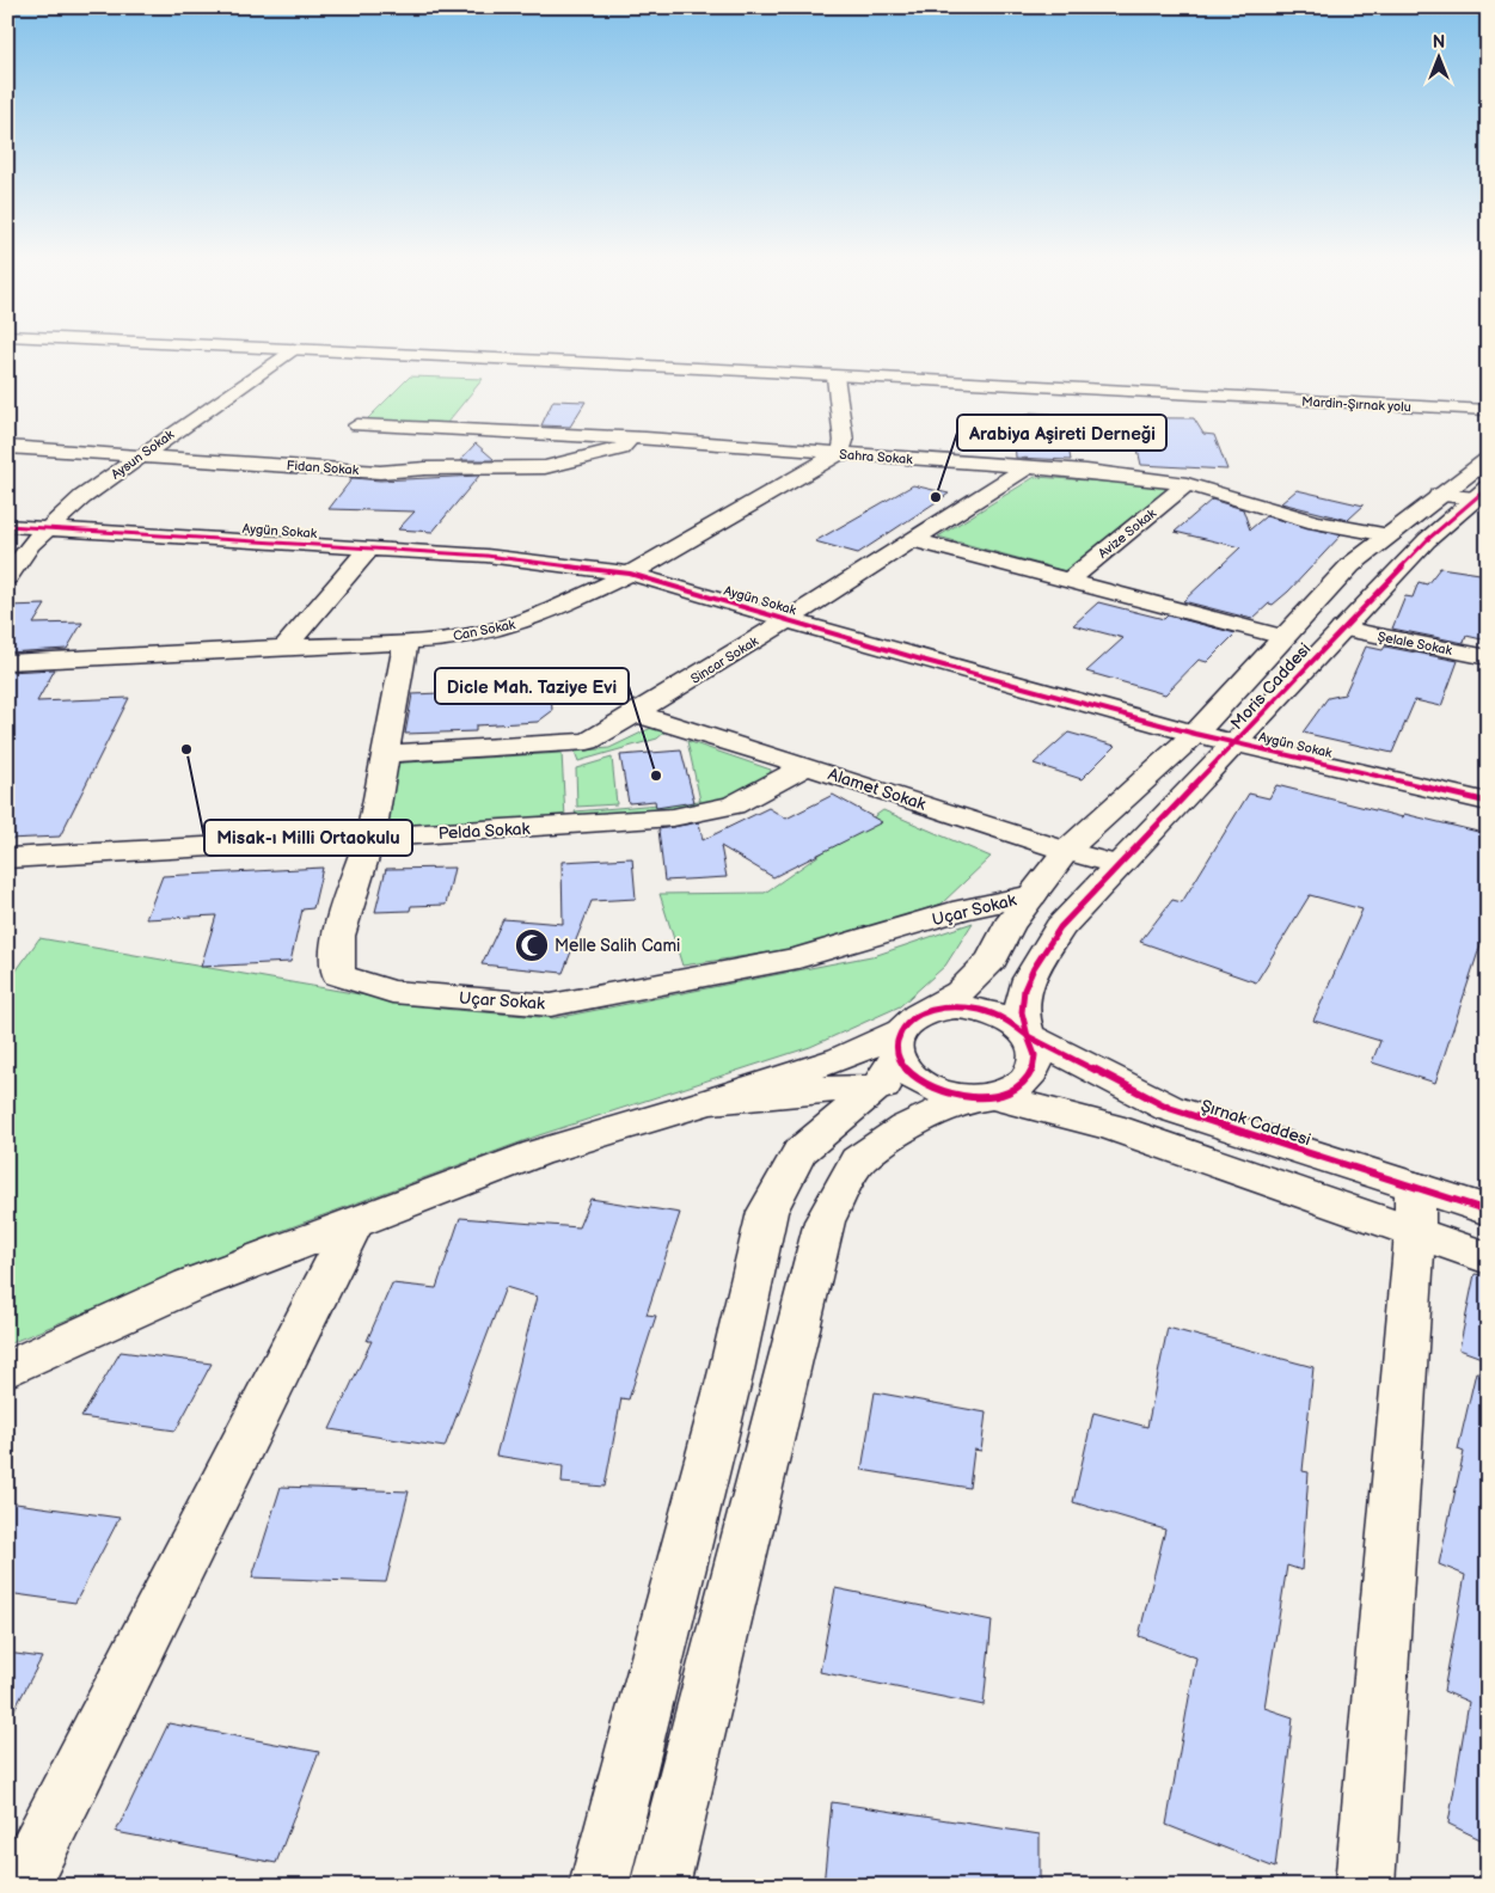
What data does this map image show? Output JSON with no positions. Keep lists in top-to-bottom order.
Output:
{
  "streets": {
    "main road": [
      "Mardin-Şırnak yolu",
      "Aysun Sokak",
      "Sahra Sokak",
      "Fidan Sokak",
      "Aygün Sokak",
      "Avize Sokak",
      "Can Sokak",
      "Şelale Sokak",
      "Sincar Sokak",
      "Moris Caddesi",
      "Alamet Sokak",
      "Pelda Sokak",
      "Uçar Sokak",
      "Şırnak Caddesi"
    ]
  },
  "crossings": [
    ["Mardin-Şırnak yolu", "Aysun Sokak"],
    ["Aysun Sokak", "Fidan Sokak"],
    ["Aysun Sokak", "Aygün Sokak"],
    ["Sahra Sokak", "Fidan Sokak"],
    ["Sahra Sokak", "Avize Sokak"],
    ["Sahra Sokak", "Can Sokak"],
    ["Sahra Sokak", "Sincar Sokak"],
    ["Sahra Sokak", "Moris Caddesi"],
    ["Aygün Sokak", "Can Sokak"],
    ["Aygün Sokak", "Sincar Sokak"],
    ["Aygün Sokak", "Moris Caddesi"],
    ["Can Sokak", "Uçar Sokak"],
    ["Şelale Sokak", "Moris Caddesi"],
    ["Sincar Sokak", "Alamet Sokak"],
    ["Sincar Sokak", "Uçar Sokak"],
    ["Moris Caddesi", "Alamet Sokak"],
    ["Moris Caddesi", "Uçar Sokak"],
    ["Moris Caddesi", "Şırnak Caddesi"],
    ["Alamet Sokak", "Pelda Sokak"],
    ["Pelda Sokak", "Uçar Sokak"]
  ],
  "places": {
    "other": ["Arabiya Aşireti Derneği", "Misak-ı Milli Ortaokulu", "Dicle Mah. Taziye Evi"],
    "mosque": ["Melle Salih Cami"]
  },
  "north": "top"
}
